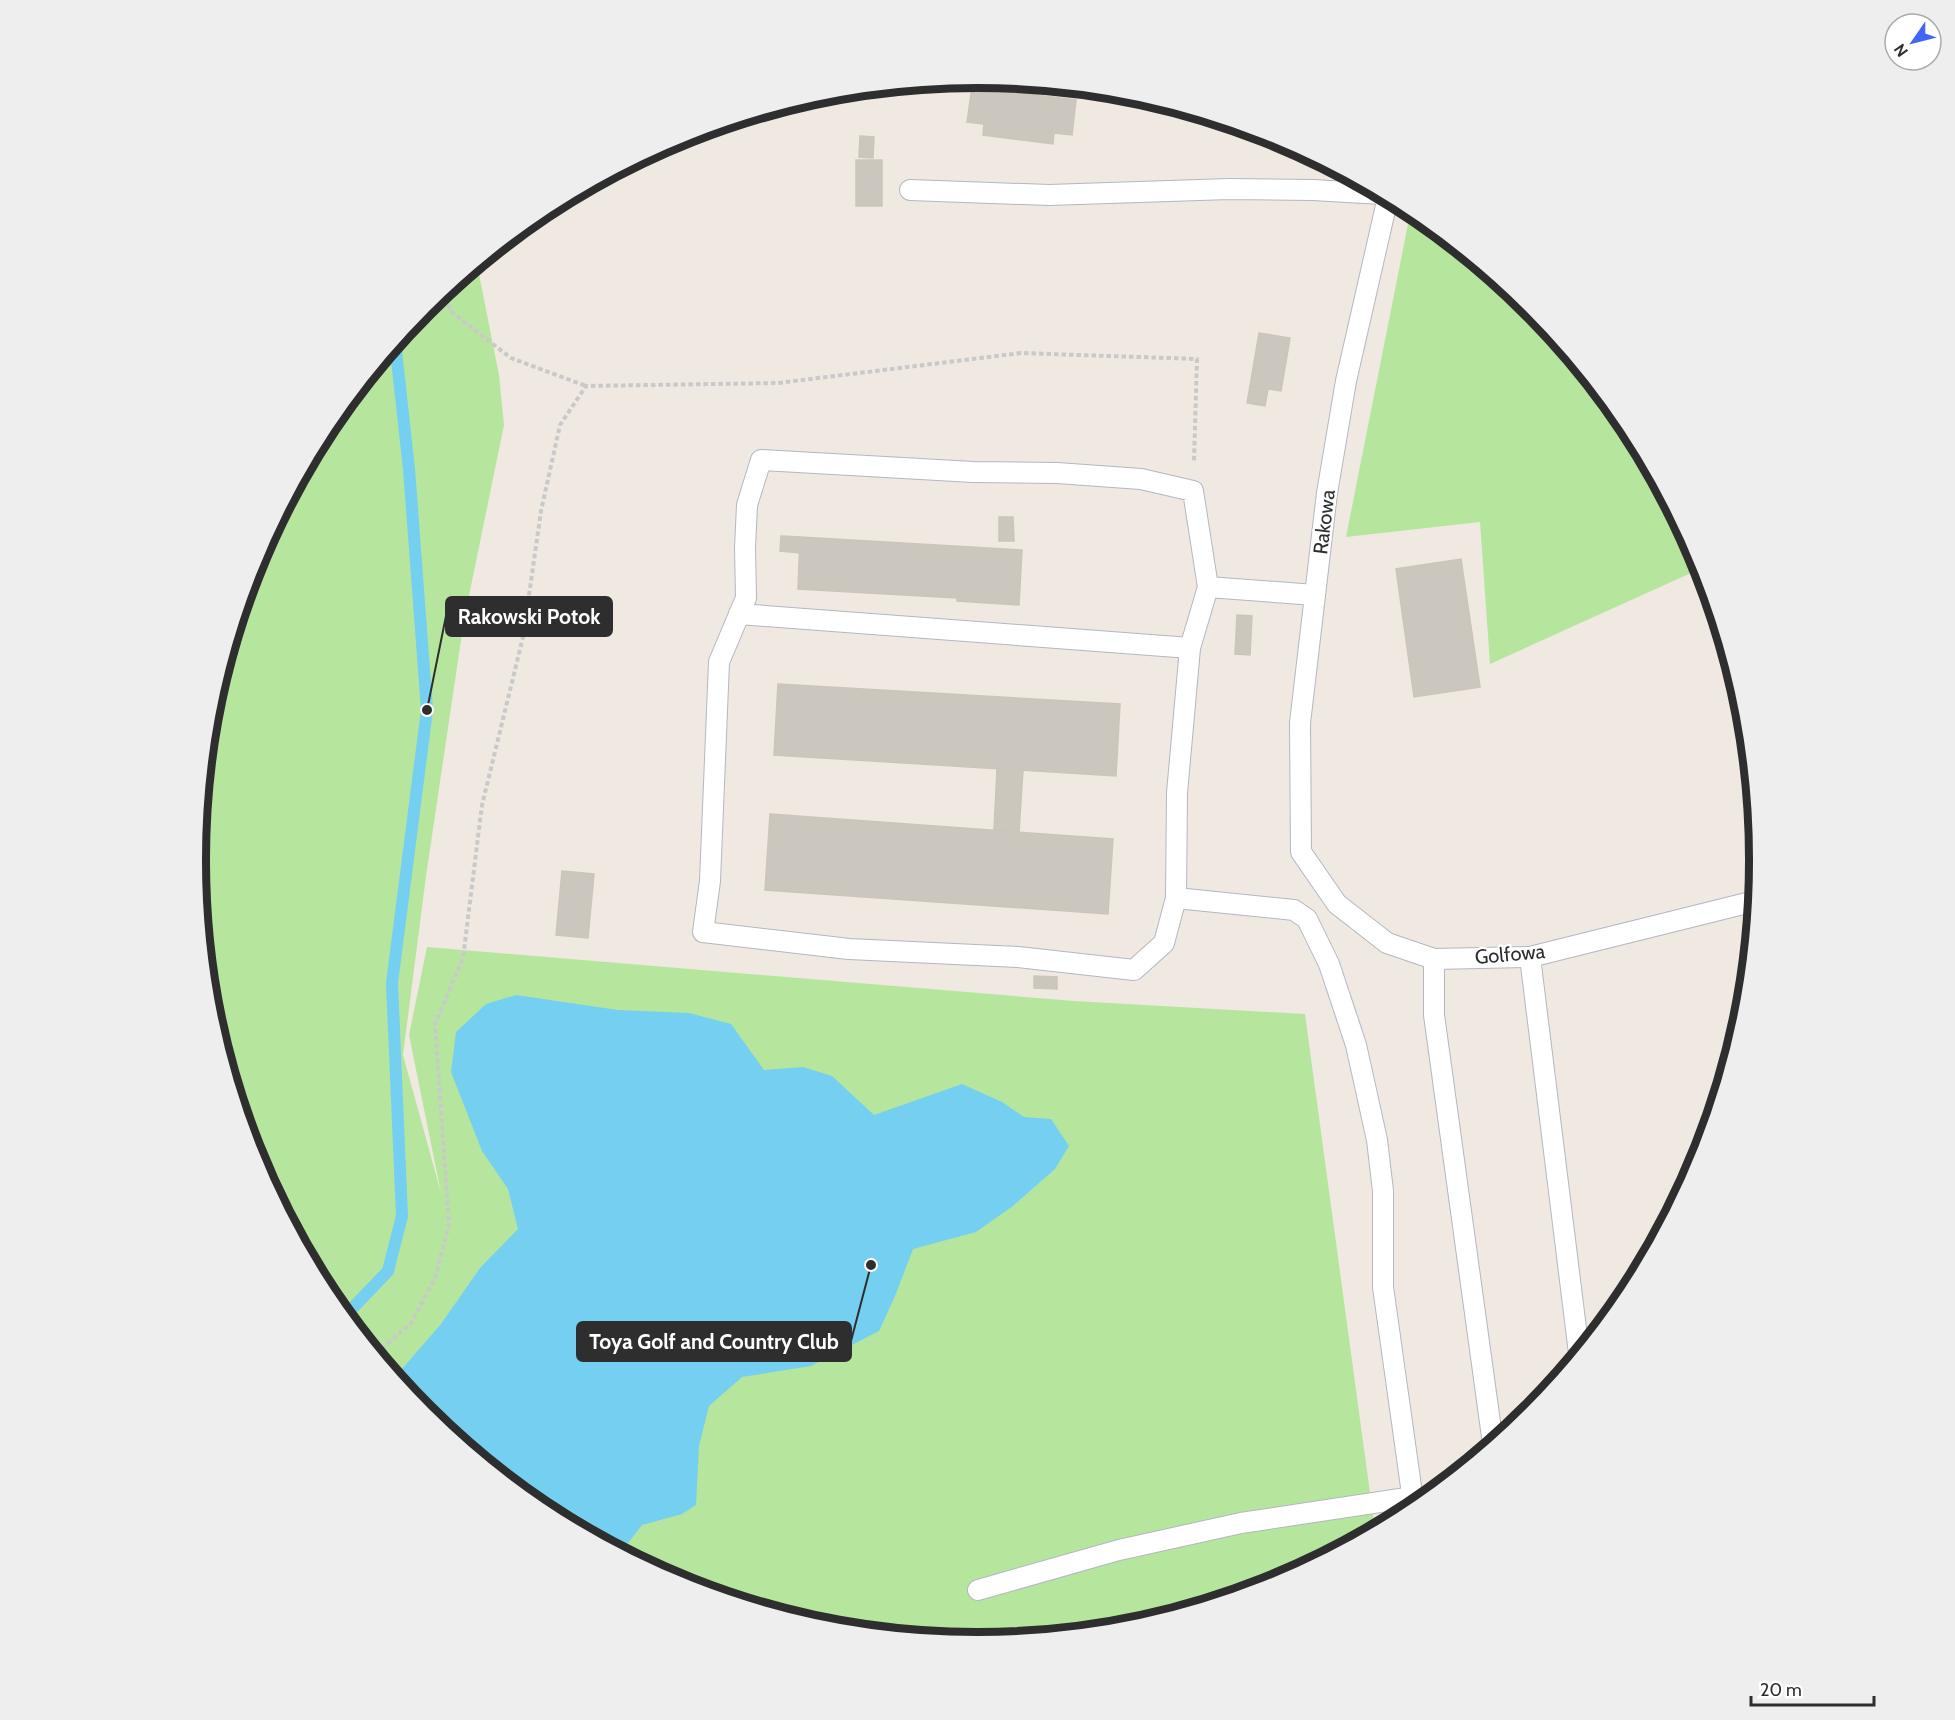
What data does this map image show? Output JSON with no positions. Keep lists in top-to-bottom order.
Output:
{
  "streets": {
    "lane": ["Rakowa", "Golfowa"]
  },
  "crossings": [
    ["Rakowa", "Golfowa"]
  ],
  "places": ["Rakowski Potok", "Toya Golf and Country Club"],
  "scale_bar": "20 m",
  "north": "bottom left"
}
